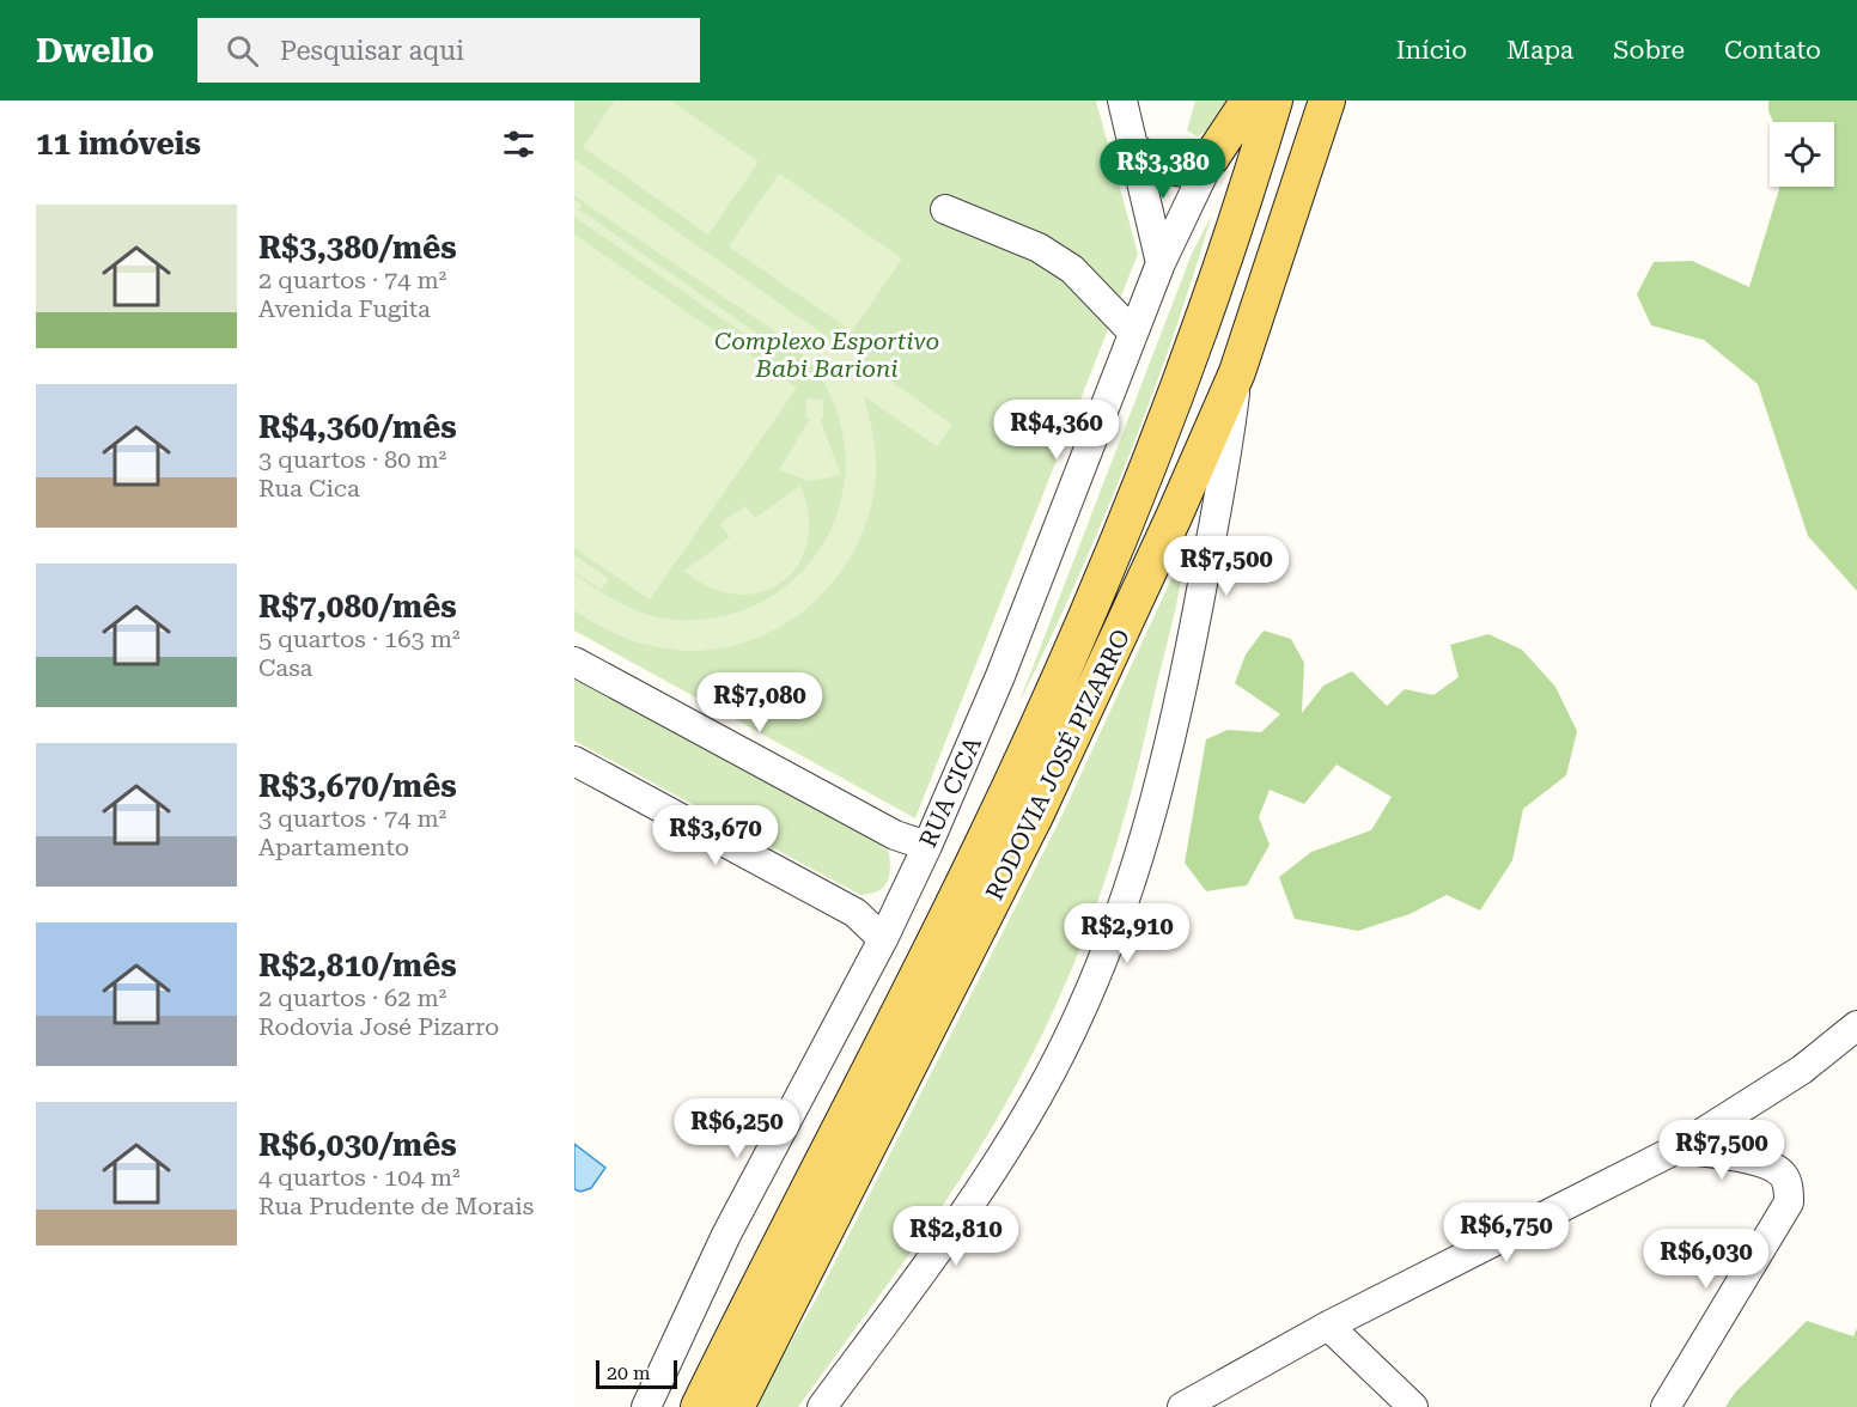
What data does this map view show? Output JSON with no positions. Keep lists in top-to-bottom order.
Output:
{
  "streets": {
    "main road": ["RODOVIA JOSÉ PIZARRO"],
    "street": ["RUA CICA"]
  },
  "parks": ["Complexo Esportivo Babi Barioni"],
  "scale_bar": "20 m",
  "page": {
    "header": "Dwello",
    "search": "Pesquisar aqui",
    "nav": [
      "Início",
      "Mapa",
      "Sobre",
      "Contato"
    ],
    "heading": "11 imóveis",
    "price": [
      "R$3,380",
      "R$4,360",
      "R$7,500",
      "R$7,080",
      "R$3,670",
      "R$2,910",
      "R$6,250",
      "R$7,500",
      "R$6,750",
      "R$2,810",
      "R$6,030"
    ],
    "list": [
      {
        "name": "R$3,380/mês",
        "note": "2 quartos · 74 m² · Avenida Fugita"
      },
      {
        "name": "R$4,360/mês",
        "note": "3 quartos · 80 m² · Rua Cica"
      },
      {
        "name": "R$7,080/mês",
        "note": "5 quartos · 163 m² · Casa"
      },
      {
        "name": "R$3,670/mês",
        "note": "3 quartos · 74 m² · Apartamento"
      },
      {
        "name": "R$2,810/mês",
        "note": "2 quartos · 62 m² · Rodovia José Pizarro"
      },
      {
        "name": "R$6,030/mês",
        "note": "4 quartos · 104 m² · Rua Prudente de Morais"
      }
    ],
    "scale": "20 m"
  }
}
